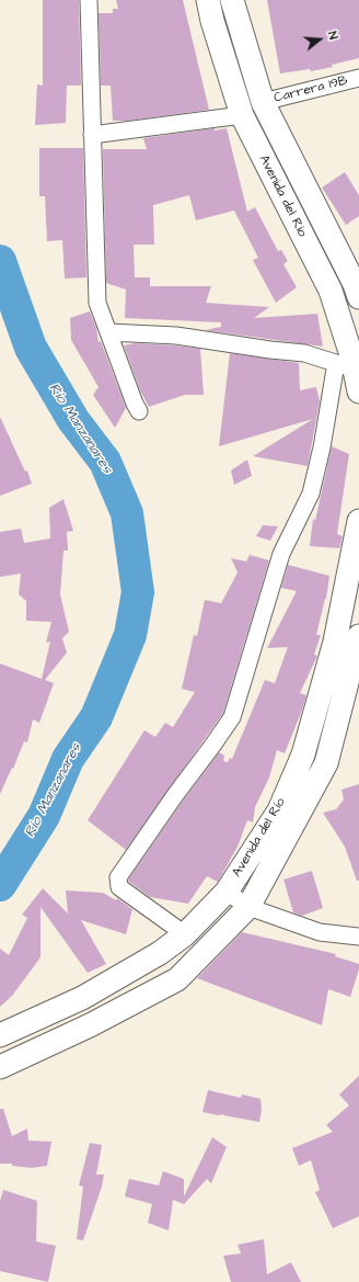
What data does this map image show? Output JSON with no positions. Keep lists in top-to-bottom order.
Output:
{
  "streets": {
    "main road": ["Avenida del Río"],
    "street": ["Carrera 19B"]
  },
  "crossings": [
    ["Carrera 19B", "Avenida del Río"]
  ],
  "water": ["Río Manzanares"],
  "north": "right"
}
